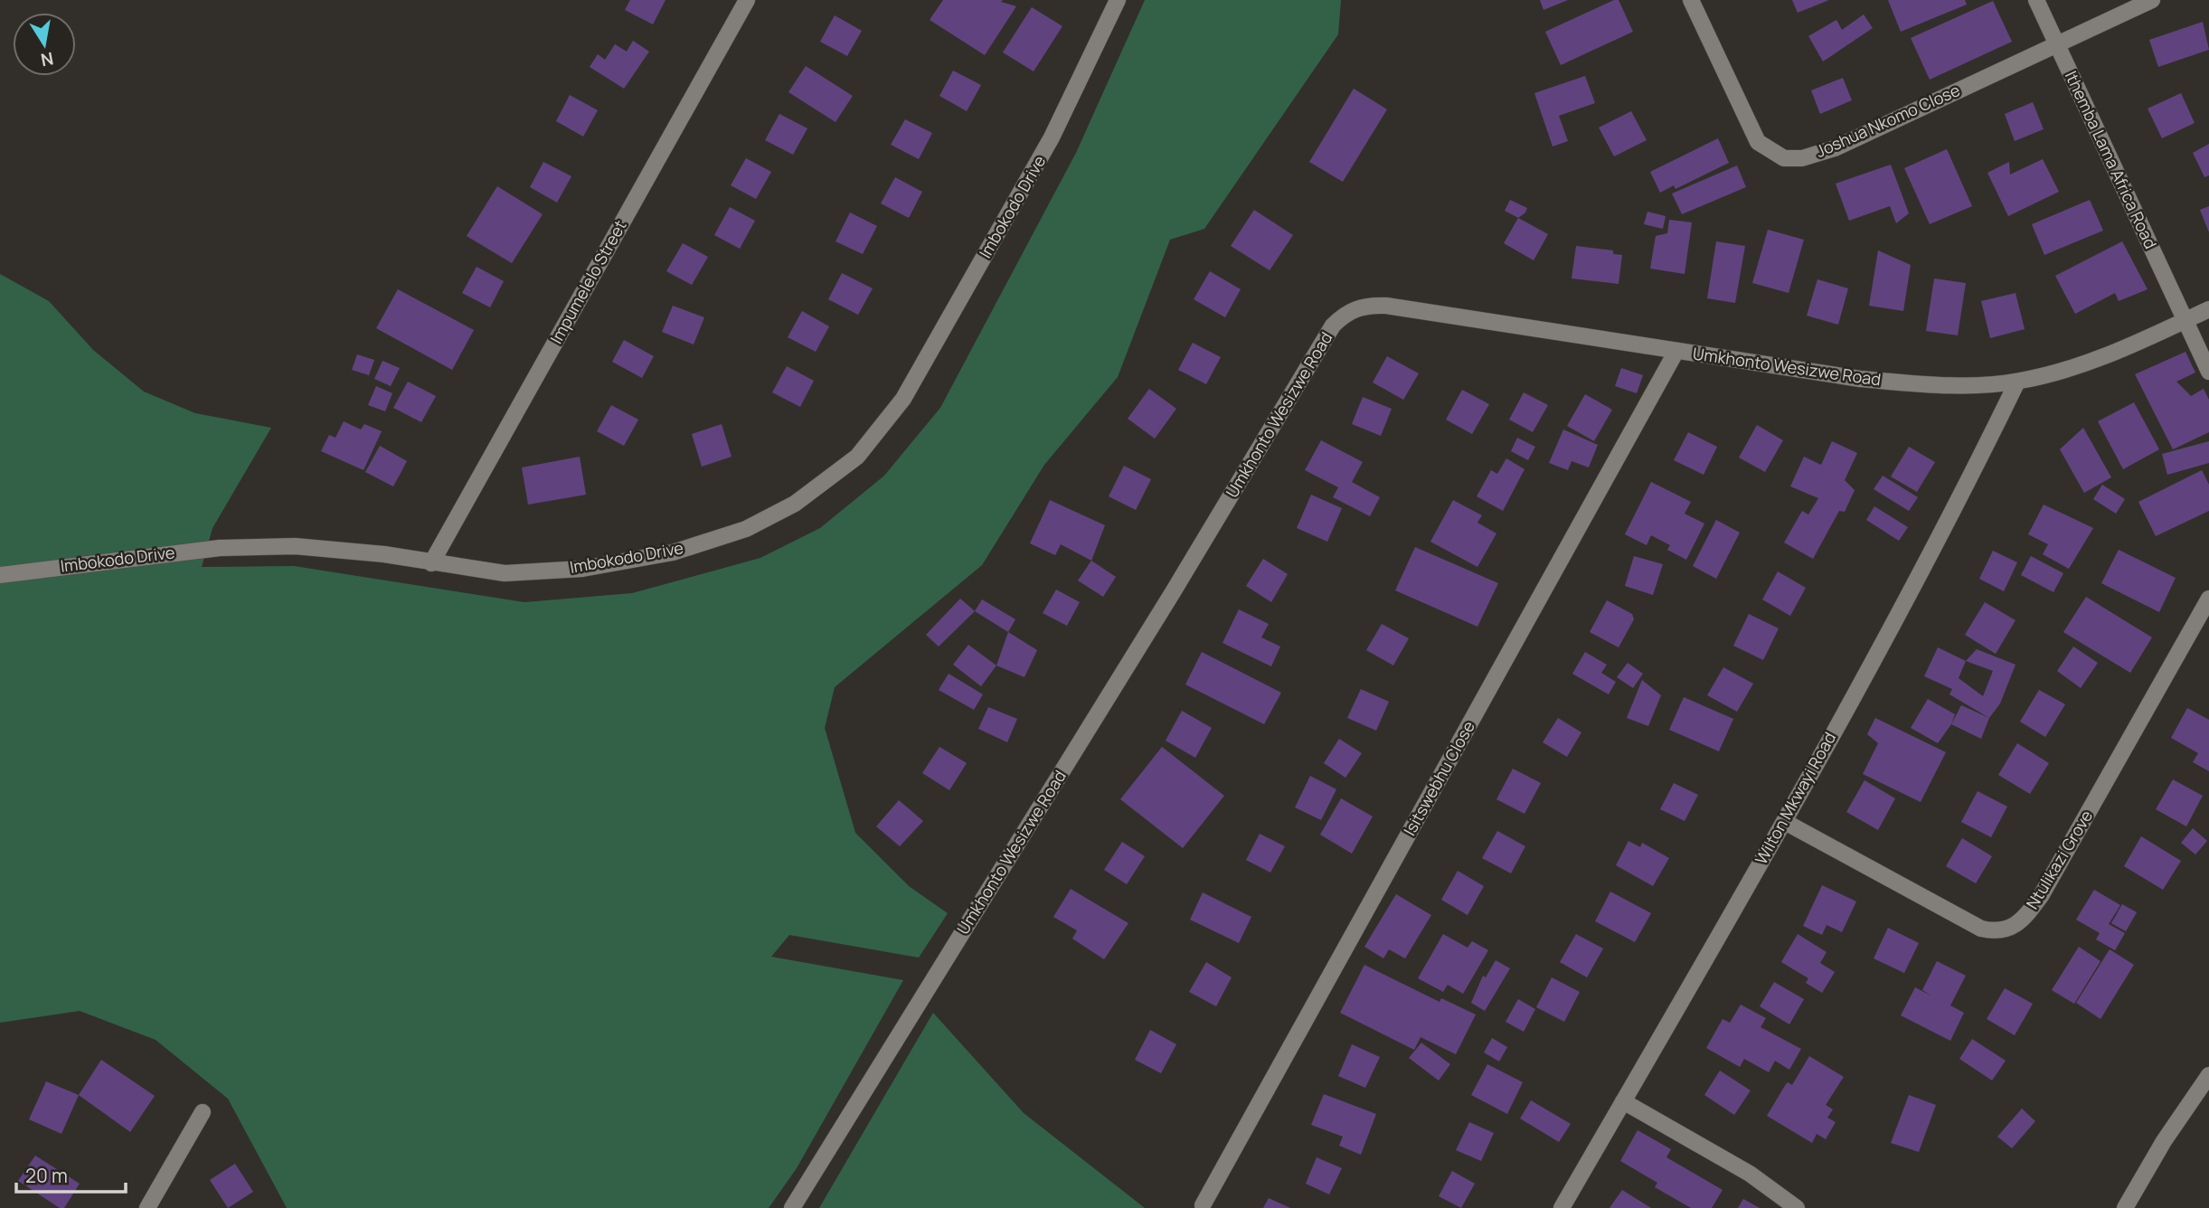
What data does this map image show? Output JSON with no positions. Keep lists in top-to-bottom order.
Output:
{
  "streets": {
    "street": [
      "Joshua Nkomo Close",
      "Ithemba Lama Africa Road",
      "Imbokodo Drive",
      "Impumelelo Street",
      "Umkhonto Wesizwe Road",
      "Isitswebhu Close",
      "Wilton Mkwayi Road",
      "Ntulikazi Grove"
    ]
  },
  "crossings": [
    ["Joshua Nkomo Close", "Ithemba Lama Africa Road"],
    ["Ithemba Lama Africa Road", "Umkhonto Wesizwe Road"],
    ["Imbokodo Drive", "Impumelelo Street"],
    ["Umkhonto Wesizwe Road", "Isitswebhu Close"],
    ["Umkhonto Wesizwe Road", "Wilton Mkwayi Road"],
    ["Wilton Mkwayi Road", "Ntulikazi Grove"]
  ],
  "scale_bar": "20 m",
  "north": "bottom"
}
